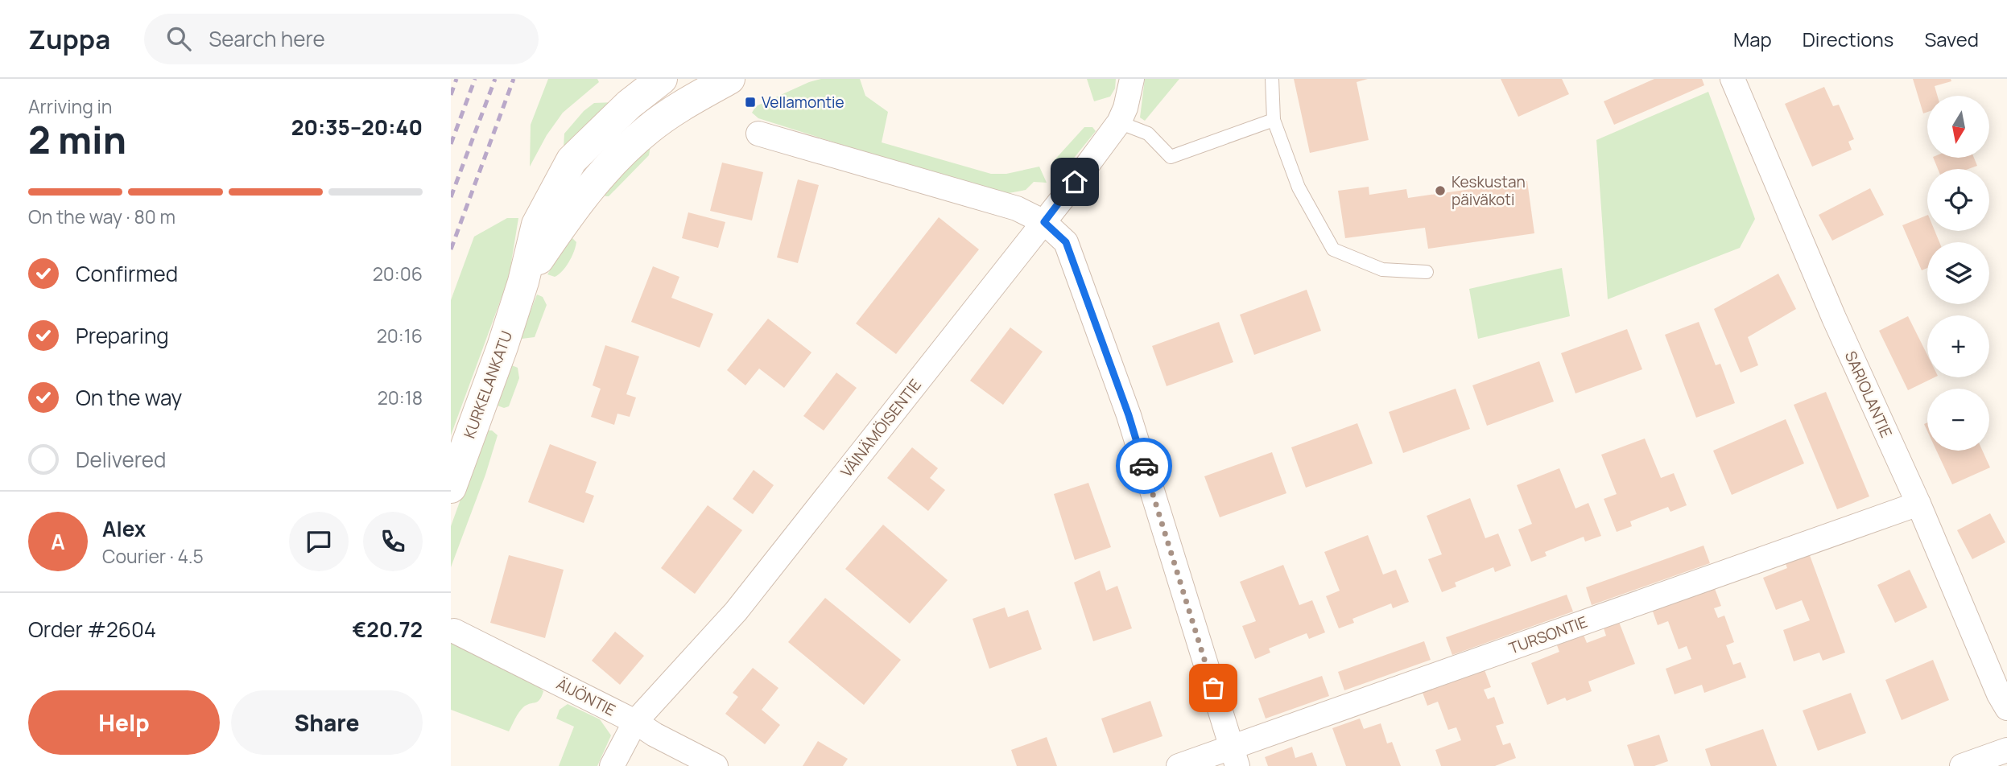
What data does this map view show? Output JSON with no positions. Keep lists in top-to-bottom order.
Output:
{
  "streets": {
    "street": [
      "KURKELANKATU",
      "SARIOLANTIE",
      "VÄINÄMÖISENTIE",
      "TURSONTIE",
      "ÄIJÖNTIE"
    ]
  },
  "crossings": [
    ["SARIOLANTIE", "TURSONTIE"],
    ["VÄINÄMÖISENTIE", "ÄIJÖNTIE"]
  ],
  "places": {
    "transit": ["Vellamontie"],
    "other": ["Keskustan päiväkoti"]
  },
  "north": "bottom",
  "page": {
    "header": "Zuppa",
    "search": "Search here",
    "nav": ["Map", "Directions", "Saved"],
    "heading": ["2 min", "Arriving in", "20:35–20:40"],
    "panel": [
      "Alex",
      "Courier · 4.5",
      "Order #2604",
      "€20.72"
    ],
    "map_buttons": ["+", "−"],
    "bar": "On the way · 80 m",
    "list": [
      ["Confirmed", "20:06"],
      ["Preparing", "20:16"],
      ["On the way", "20:18"],
      "Delivered"
    ],
    "round": "A",
    "buttons": ["Help", "Share"]
  }
}
